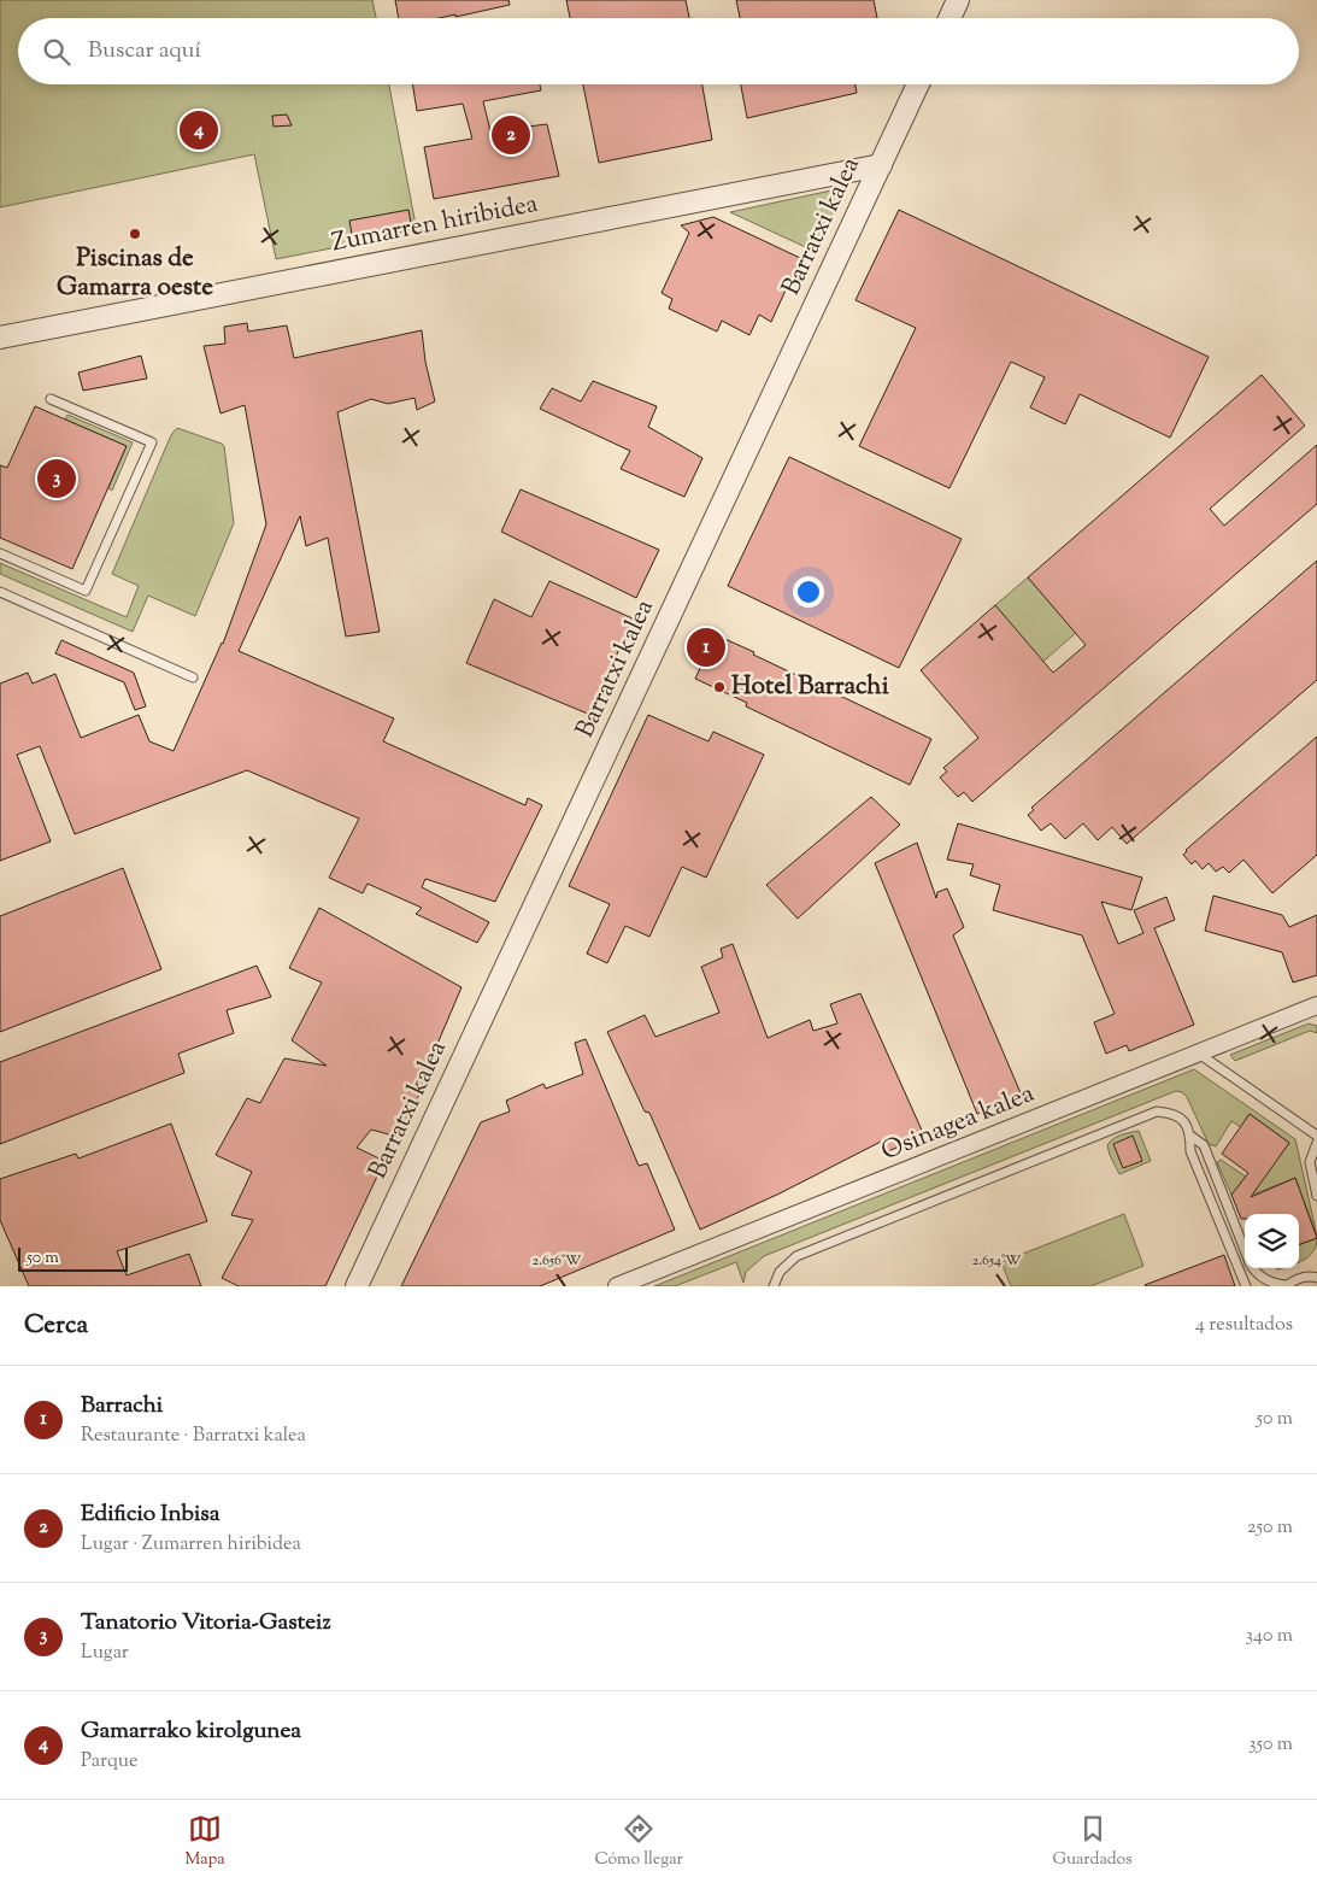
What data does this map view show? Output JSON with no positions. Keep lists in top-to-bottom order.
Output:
{
  "streets": {
    "street": ["Zumarren hiribidea", "Barratxi kalea", "Osinagea kalea"]
  },
  "crossings": [
    ["Zumarren hiribidea", "Barratxi kalea"]
  ],
  "places": ["Piscinas de Gamarra oeste", "Hotel Barrachi"],
  "scale_bar": "50 m",
  "page": {
    "search": "Buscar aquí",
    "pins": [
      "4",
      "2",
      "3",
      "1"
    ],
    "scale": "50 m",
    "heading": ["Cerca", "4 resultados"],
    "list": [
      {
        "mark": "1",
        "name": "Barrachi",
        "note": "Restaurante · Barratxi kalea",
        "value": "50 m"
      },
      {
        "mark": "2",
        "name": "Edificio Inbisa",
        "note": "Lugar · Zumarren hiribidea",
        "value": "250 m"
      },
      {
        "mark": "3",
        "name": "Tanatorio Vitoria-Gasteiz",
        "note": "Lugar",
        "value": "340 m"
      },
      {
        "mark": "4",
        "name": "Gamarrako kirolgunea",
        "note": "Parque",
        "value": "350 m"
      }
    ],
    "nav": ["Mapa", "Cómo llegar", "Guardados"]
  },
  "coordinates": ["2.656°W", "2.654°W"]
}
